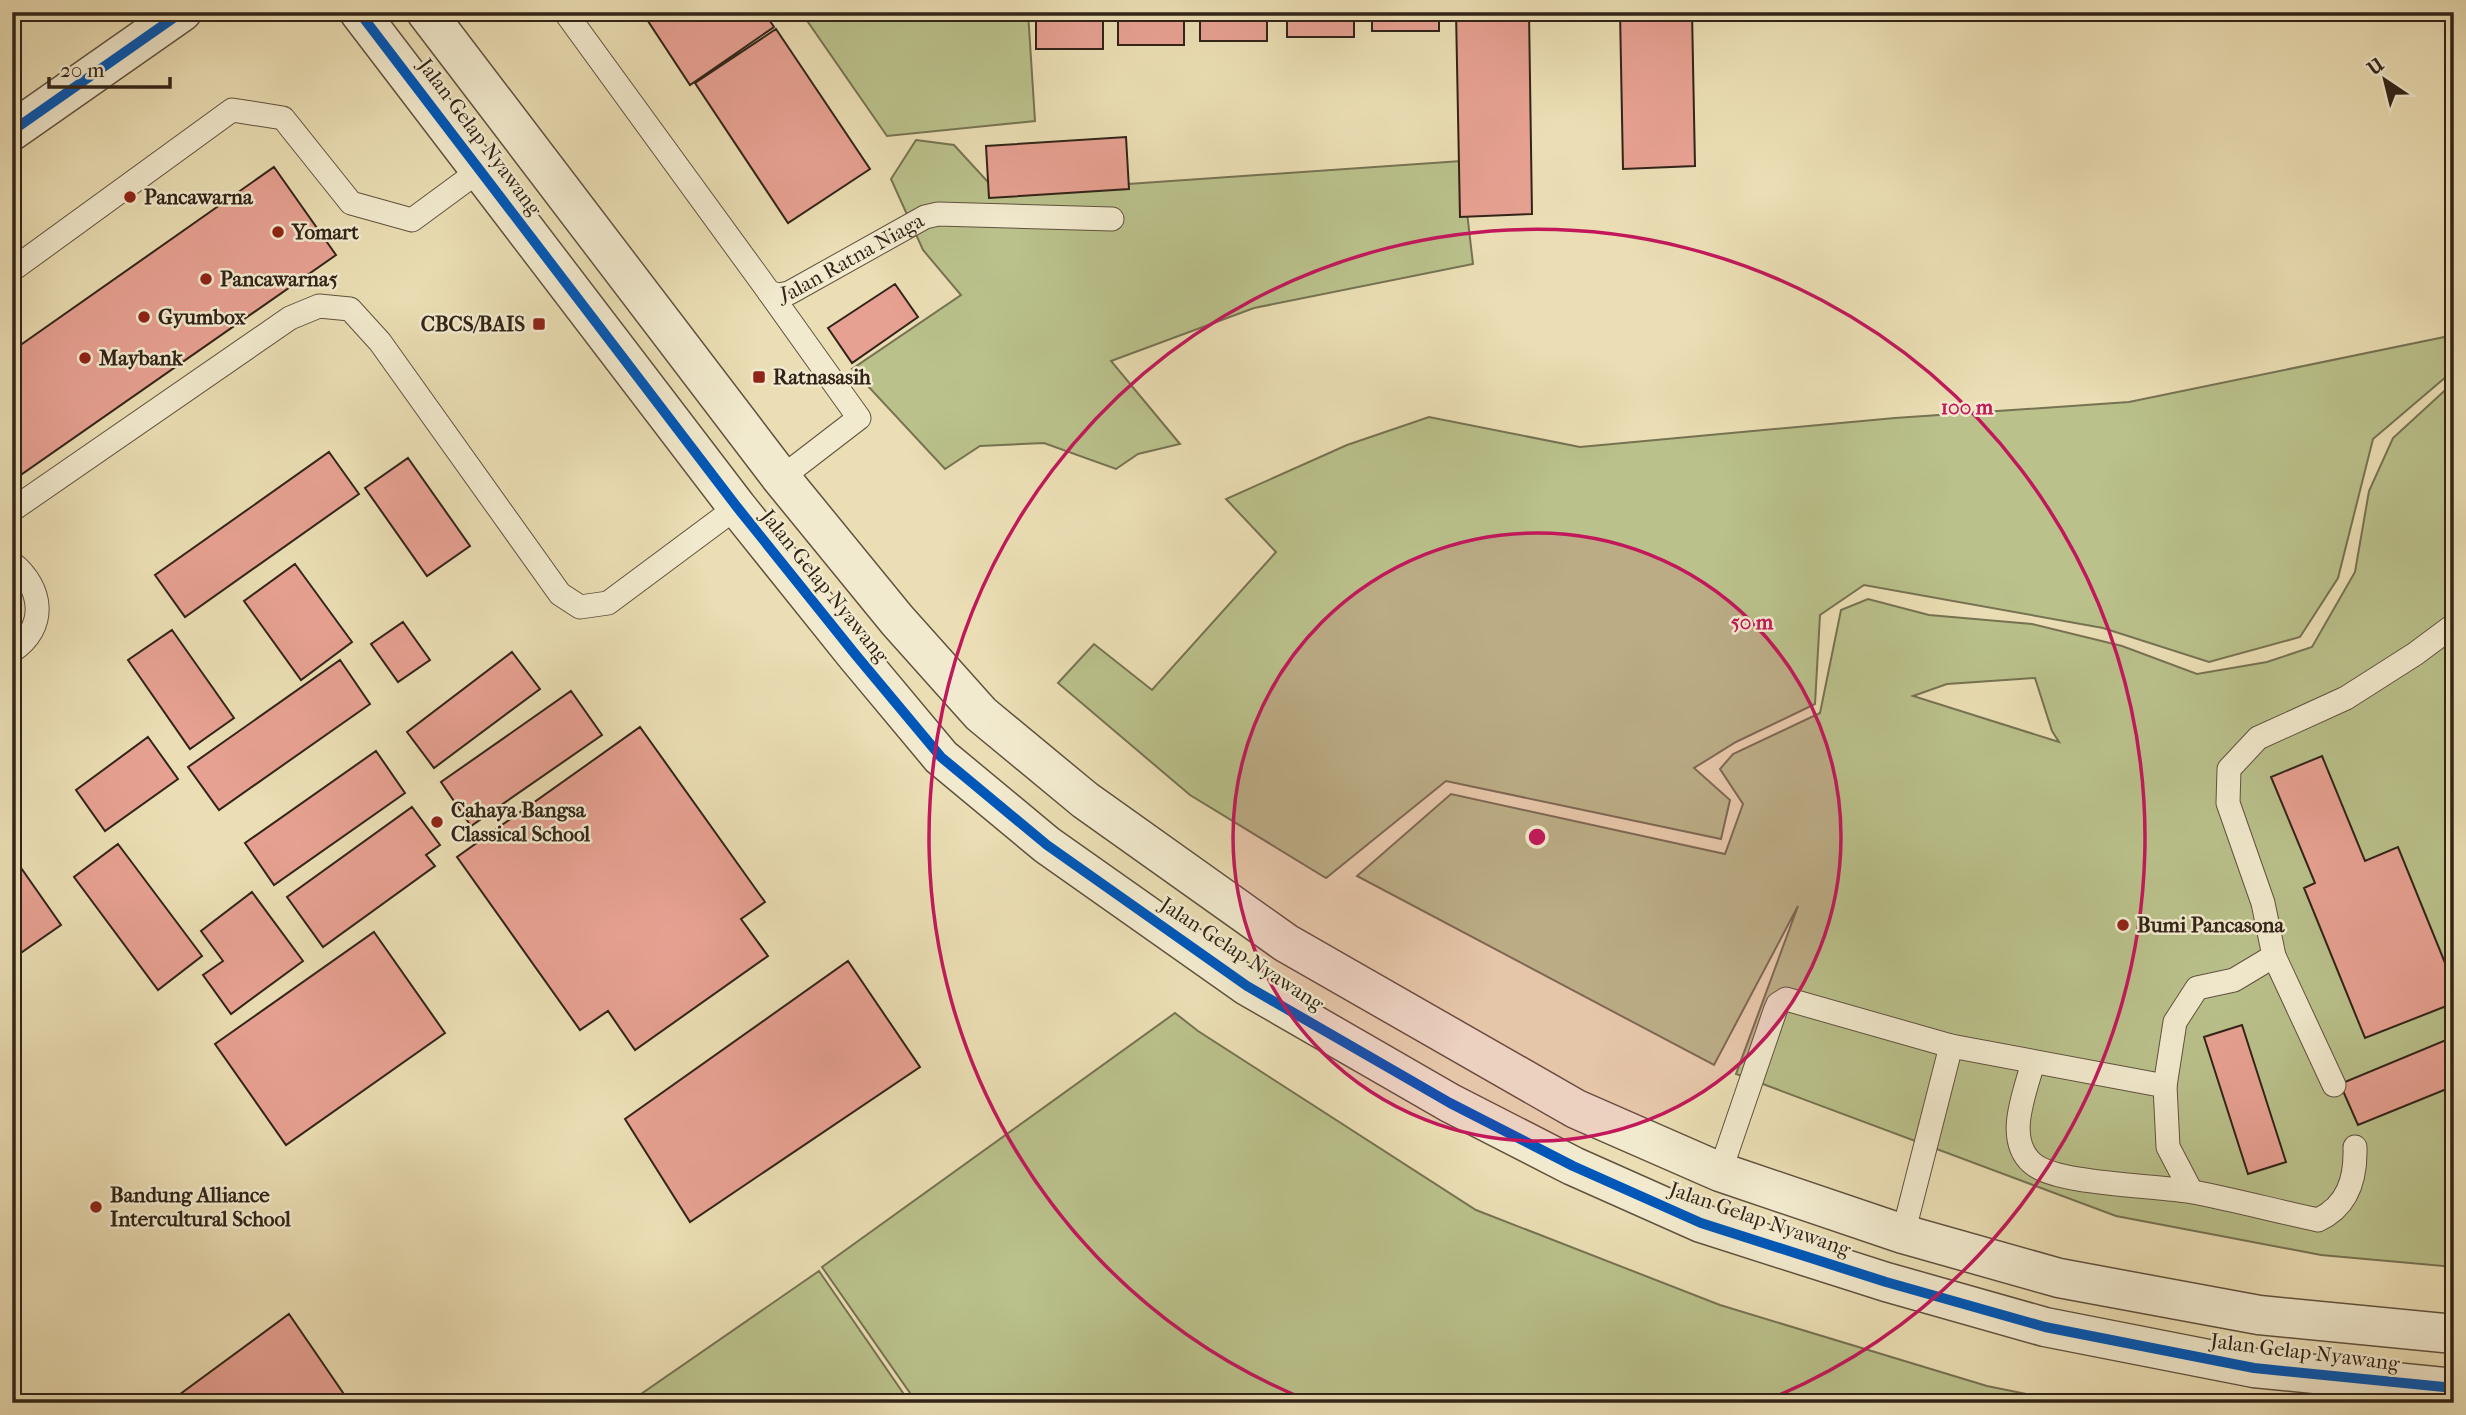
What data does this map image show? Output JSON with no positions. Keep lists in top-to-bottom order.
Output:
{
  "streets": {
    "street": ["Jalan Gelap Nyawang"],
    "lane": ["Jalan Ratna Niaga"]
  },
  "places": {
    "other": [
      "Pancawarna",
      "Yomart",
      "Pancawarna5",
      "Gyumbox",
      "Maybank",
      "Cahaya Bangsa Classical School",
      "Bumi Pancasona",
      "Bandung Alliance Intercultural School"
    ],
    "transit": ["CBCS/BAIS", "Ratnasasih"]
  },
  "scale_bar": "20 m",
  "north": "top left",
  "rings": ["100 m", "50 m"]
}
